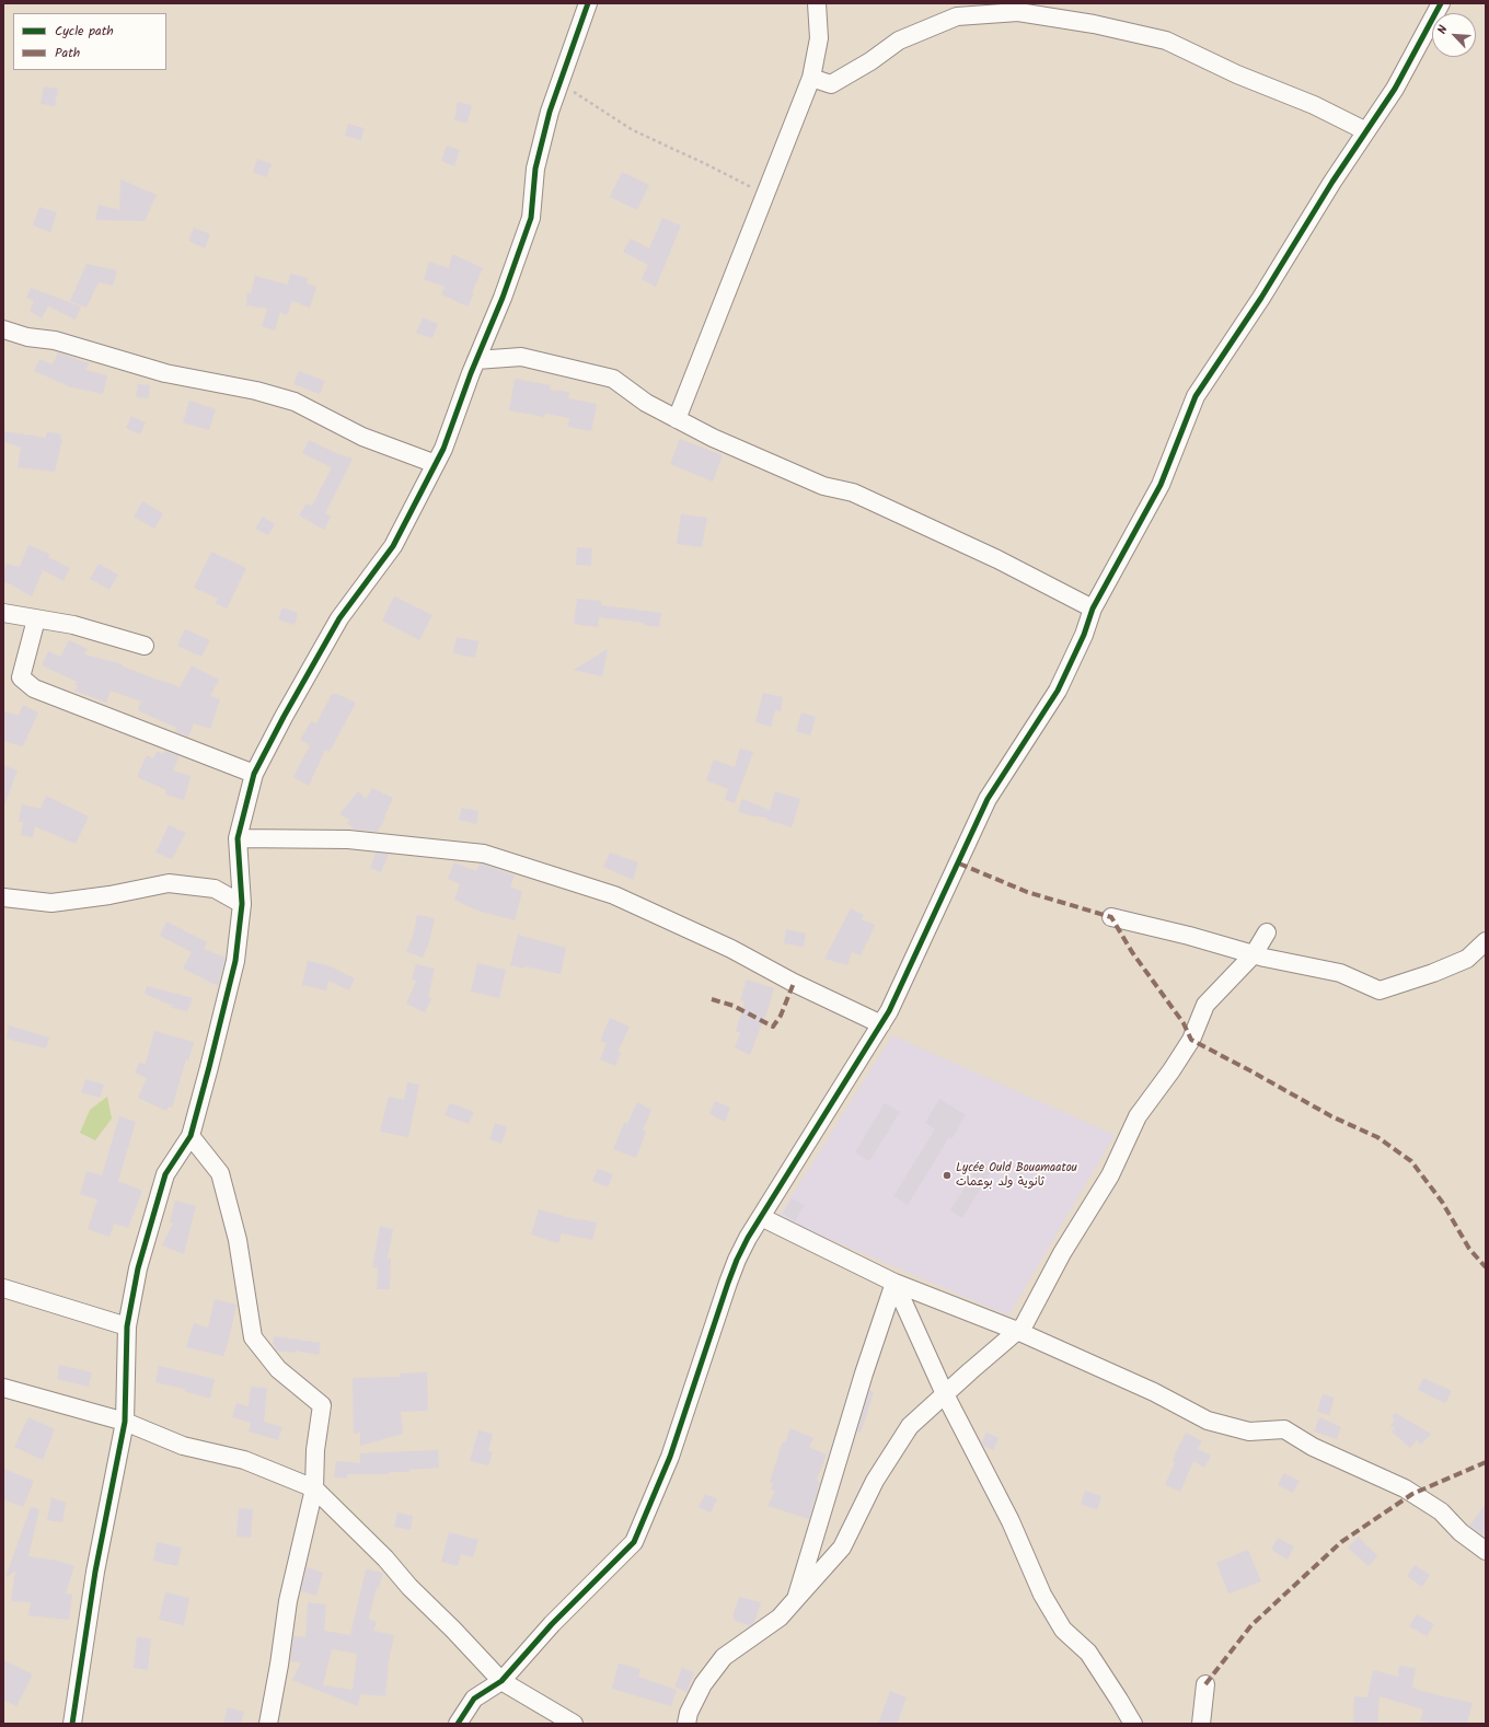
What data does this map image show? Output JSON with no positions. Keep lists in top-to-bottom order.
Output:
{
  "places": ["Lycée Ould Bouamaatou ثانوية ولد بوعمات"],
  "legend": ["Cycle path", "Path"],
  "north": "top left"
}
